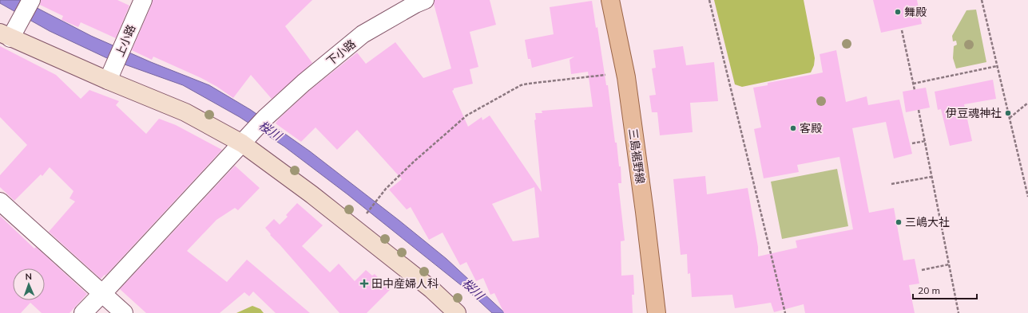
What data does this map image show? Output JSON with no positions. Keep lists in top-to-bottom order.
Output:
{
  "streets": {
    "main road": ["三島裾野線"],
    "street": ["上小路", "下小路"]
  },
  "water": ["桜川"],
  "places": {
    "other": [
      "舞殿",
      "伊豆魂神社",
      "客殿",
      "三嶋大社"
    ],
    "health": ["田中産婦人科"]
  },
  "scale_bar": "20 m",
  "north": "top"
}
